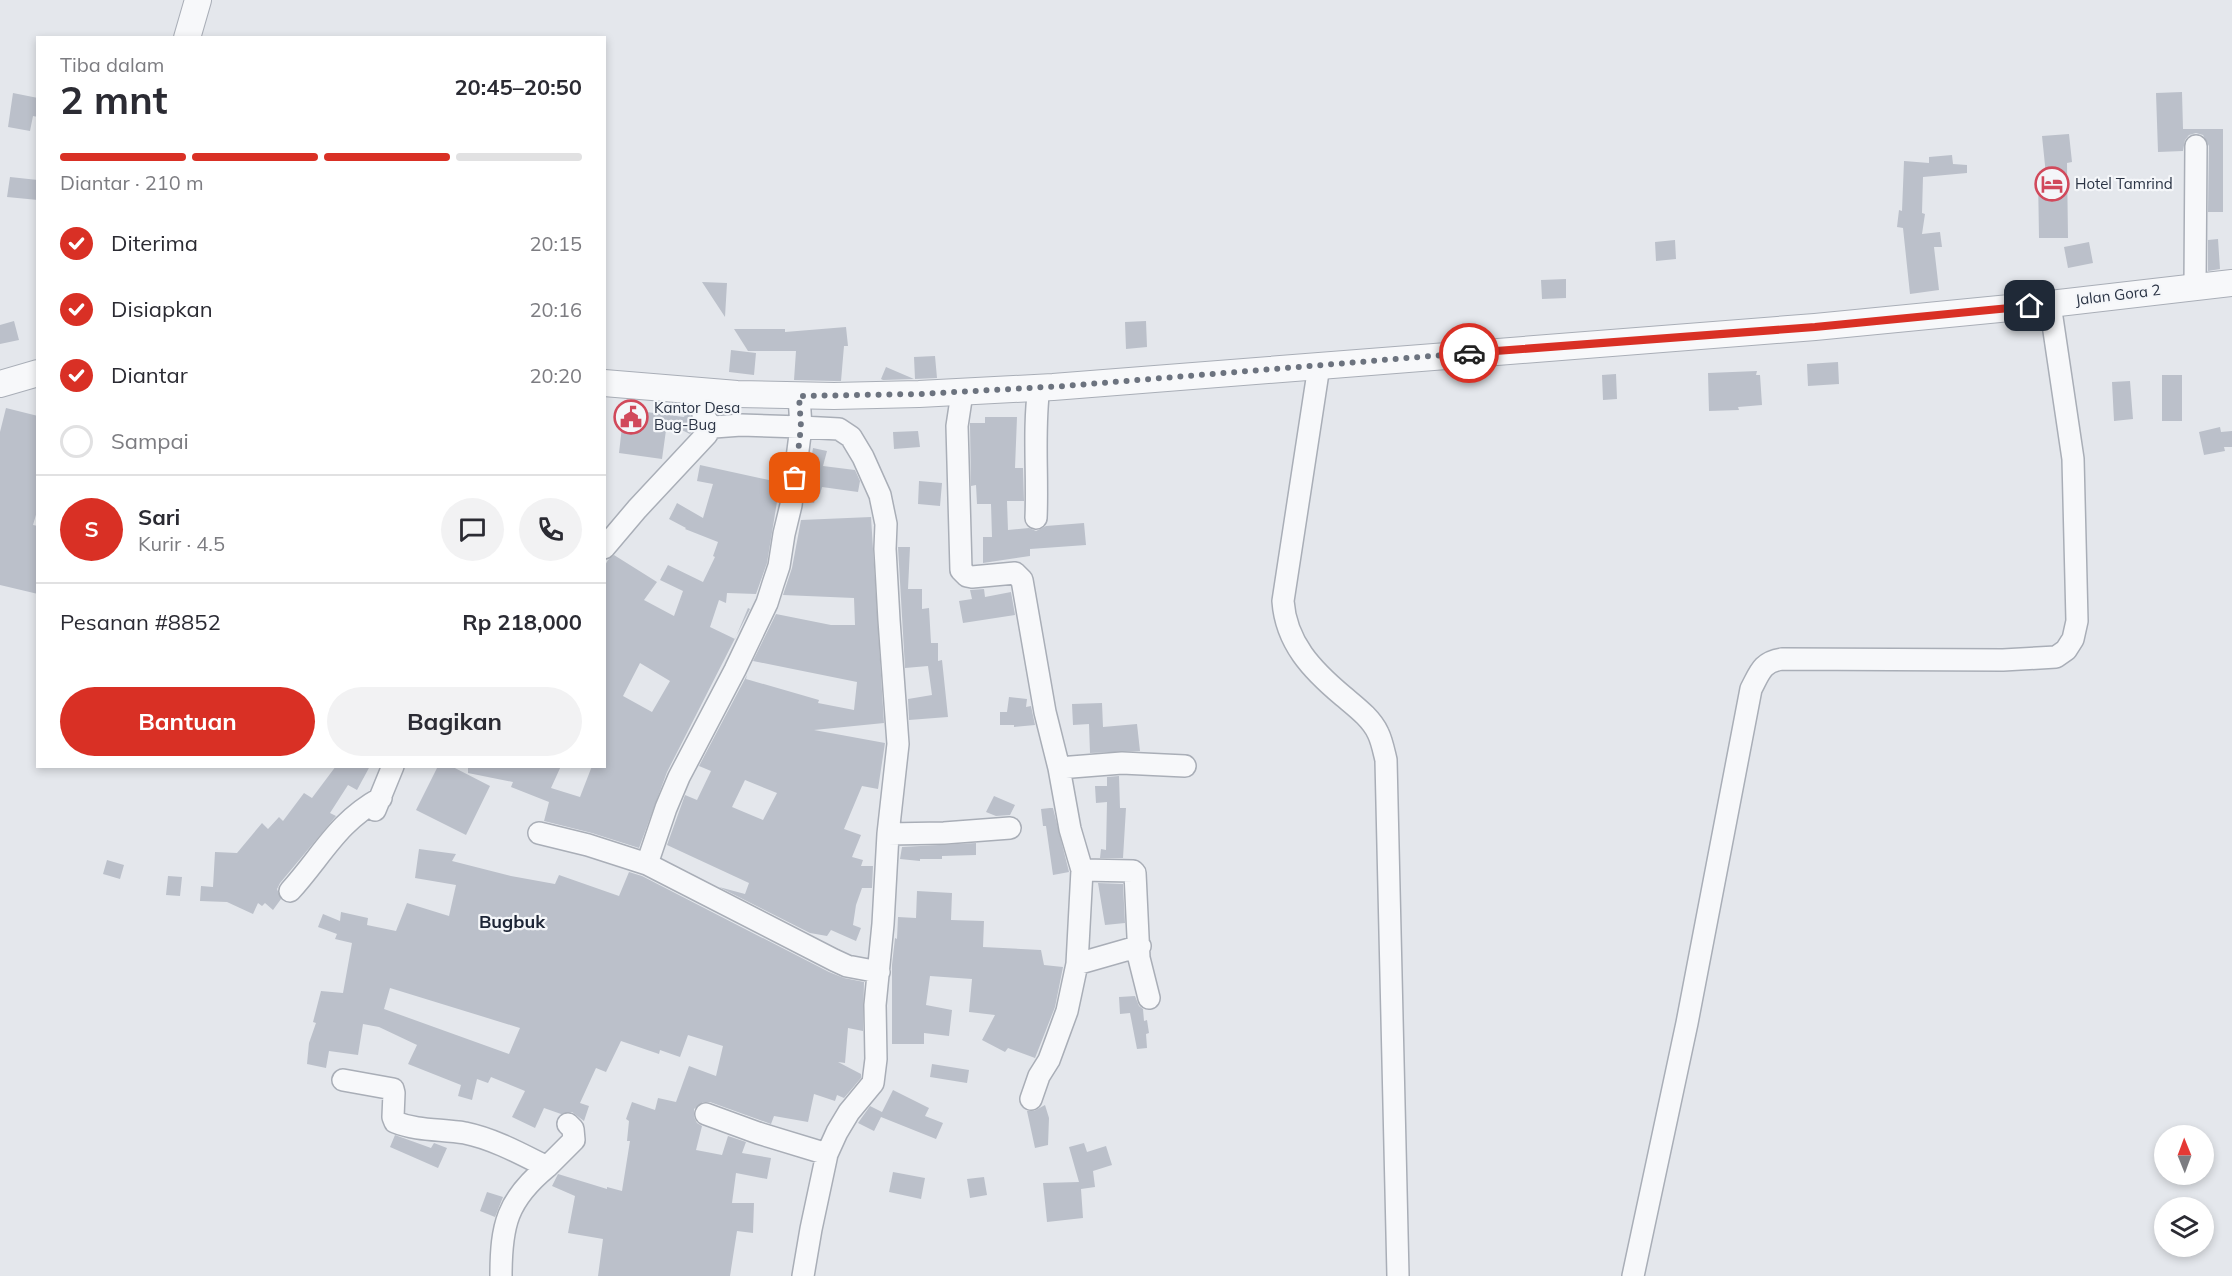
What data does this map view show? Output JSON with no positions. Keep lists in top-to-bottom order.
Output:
{
  "streets": {
    "street": ["Jalan Gora 2"]
  },
  "districts": ["Bugbuk"],
  "places": {
    "hotel": ["Hotel Tamrind"],
    "public building": ["Kantor Desa Bug-Bug"]
  },
  "north": "top",
  "page": {
    "heading": ["2 mnt", "Tiba dalam", "20:45–20:50"],
    "panel": [
      "Sari",
      "Kurir · 4.5",
      "Pesanan #8852",
      "Rp 218,000"
    ],
    "bar": "Diantar · 210 m",
    "list": [
      ["Diterima", "20:15"],
      ["Disiapkan", "20:16"],
      ["Diantar", "20:20"],
      "Sampai"
    ],
    "round": "S",
    "buttons": ["Bantuan", "Bagikan"]
  }
}
